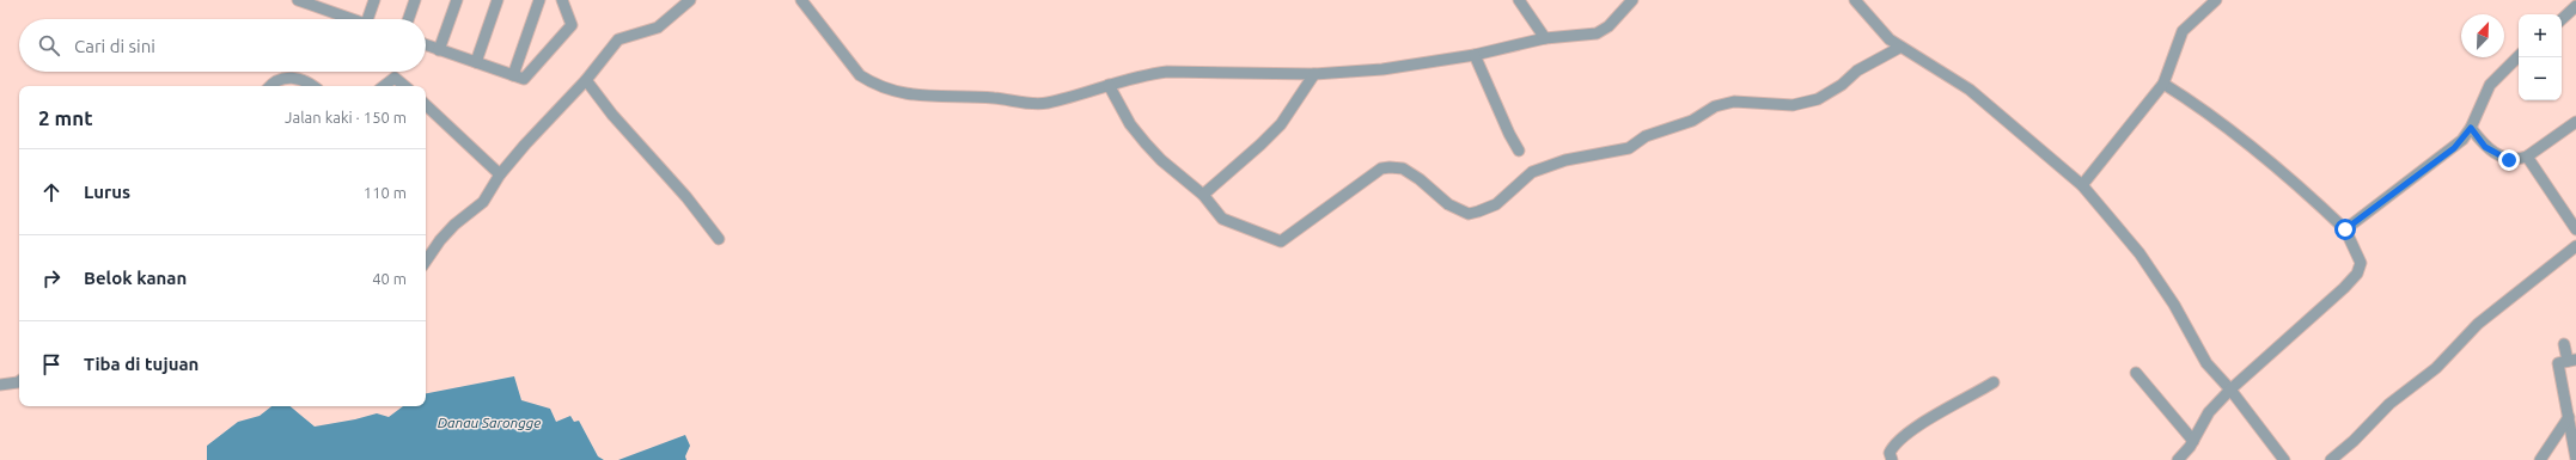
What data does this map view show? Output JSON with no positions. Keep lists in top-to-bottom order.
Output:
{
  "water": ["Danau Sarongge"],
  "north": "top right",
  "page": {
    "map_buttons": ["+", "−"],
    "search": "Cari di sini",
    "heading": ["2 mnt", "Jalan kaki · 150 m"],
    "list": [
      ["Lurus", "110 m"],
      ["Belok kanan", "40 m"],
      "Tiba di tujuan"
    ]
  }
}
